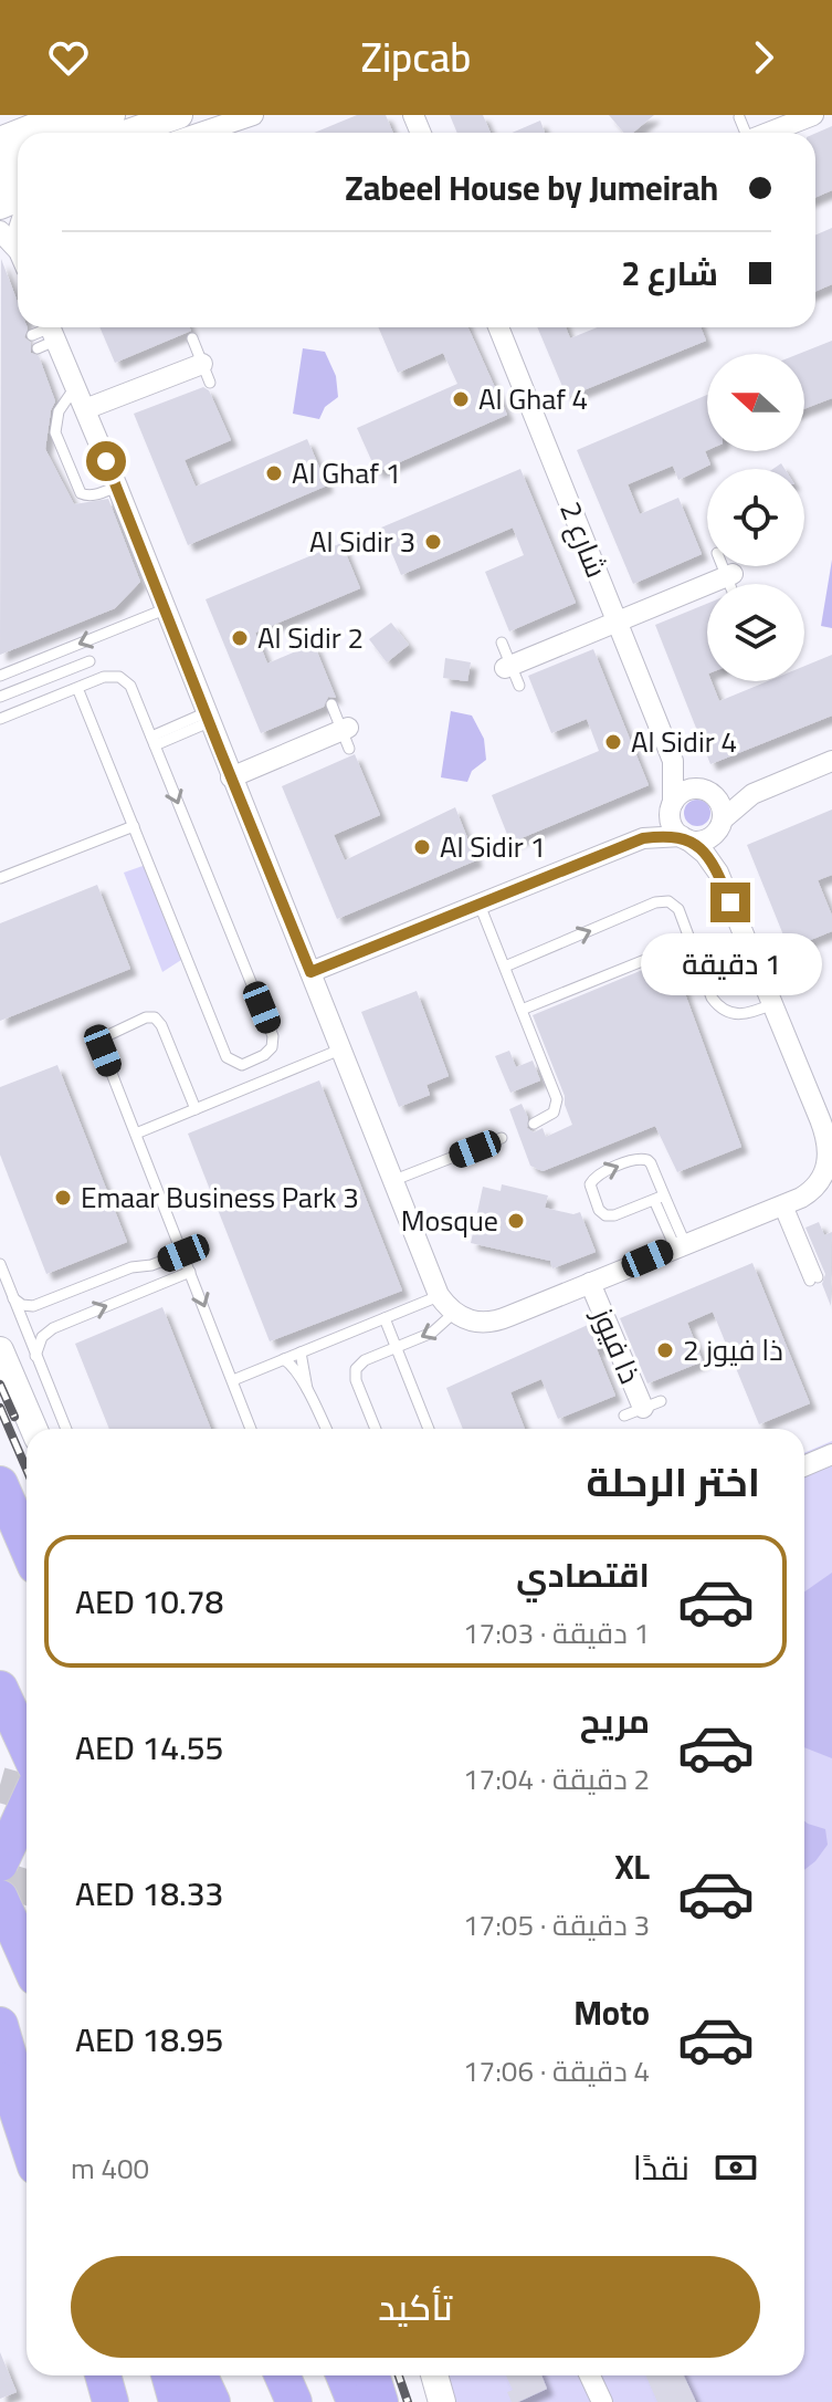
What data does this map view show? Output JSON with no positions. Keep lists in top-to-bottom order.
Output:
{
  "streets": {
    "street": ["شارع 2", "ذا فيوز"]
  },
  "places": [
    "Al Ghaf 4",
    "Al Ghaf 1",
    "Al Sidir 3",
    "Al Sidir 2",
    "Al Sidir 4",
    "Al Sidir 1",
    "Emaar Business Park 3",
    "Mosque",
    "ذا فيوز 2"
  ],
  "north": "left",
  "page": {
    "header": "Zipcab",
    "banner": ["Zabeel House by Jumeirah", "شارع 2"],
    "bubble": "1 دقيقة",
    "heading": "اختر الرحلة",
    "list": [
      {
        "name": "اقتصادي",
        "note": "1 دقيقة · 17:03",
        "value": "AED 10.78"
      },
      {
        "name": "مريح",
        "note": "2 دقيقة · 17:04",
        "value": "AED 14.55"
      },
      {
        "name": "XL",
        "note": "3 دقيقة · 17:05",
        "value": "AED 18.33"
      },
      {
        "name": "Moto",
        "note": "4 دقيقة · 17:06",
        "value": "AED 18.95"
      }
    ],
    "pay": ["نقدًا", "400 m"],
    "buttons": "تأكيد"
  }
}
